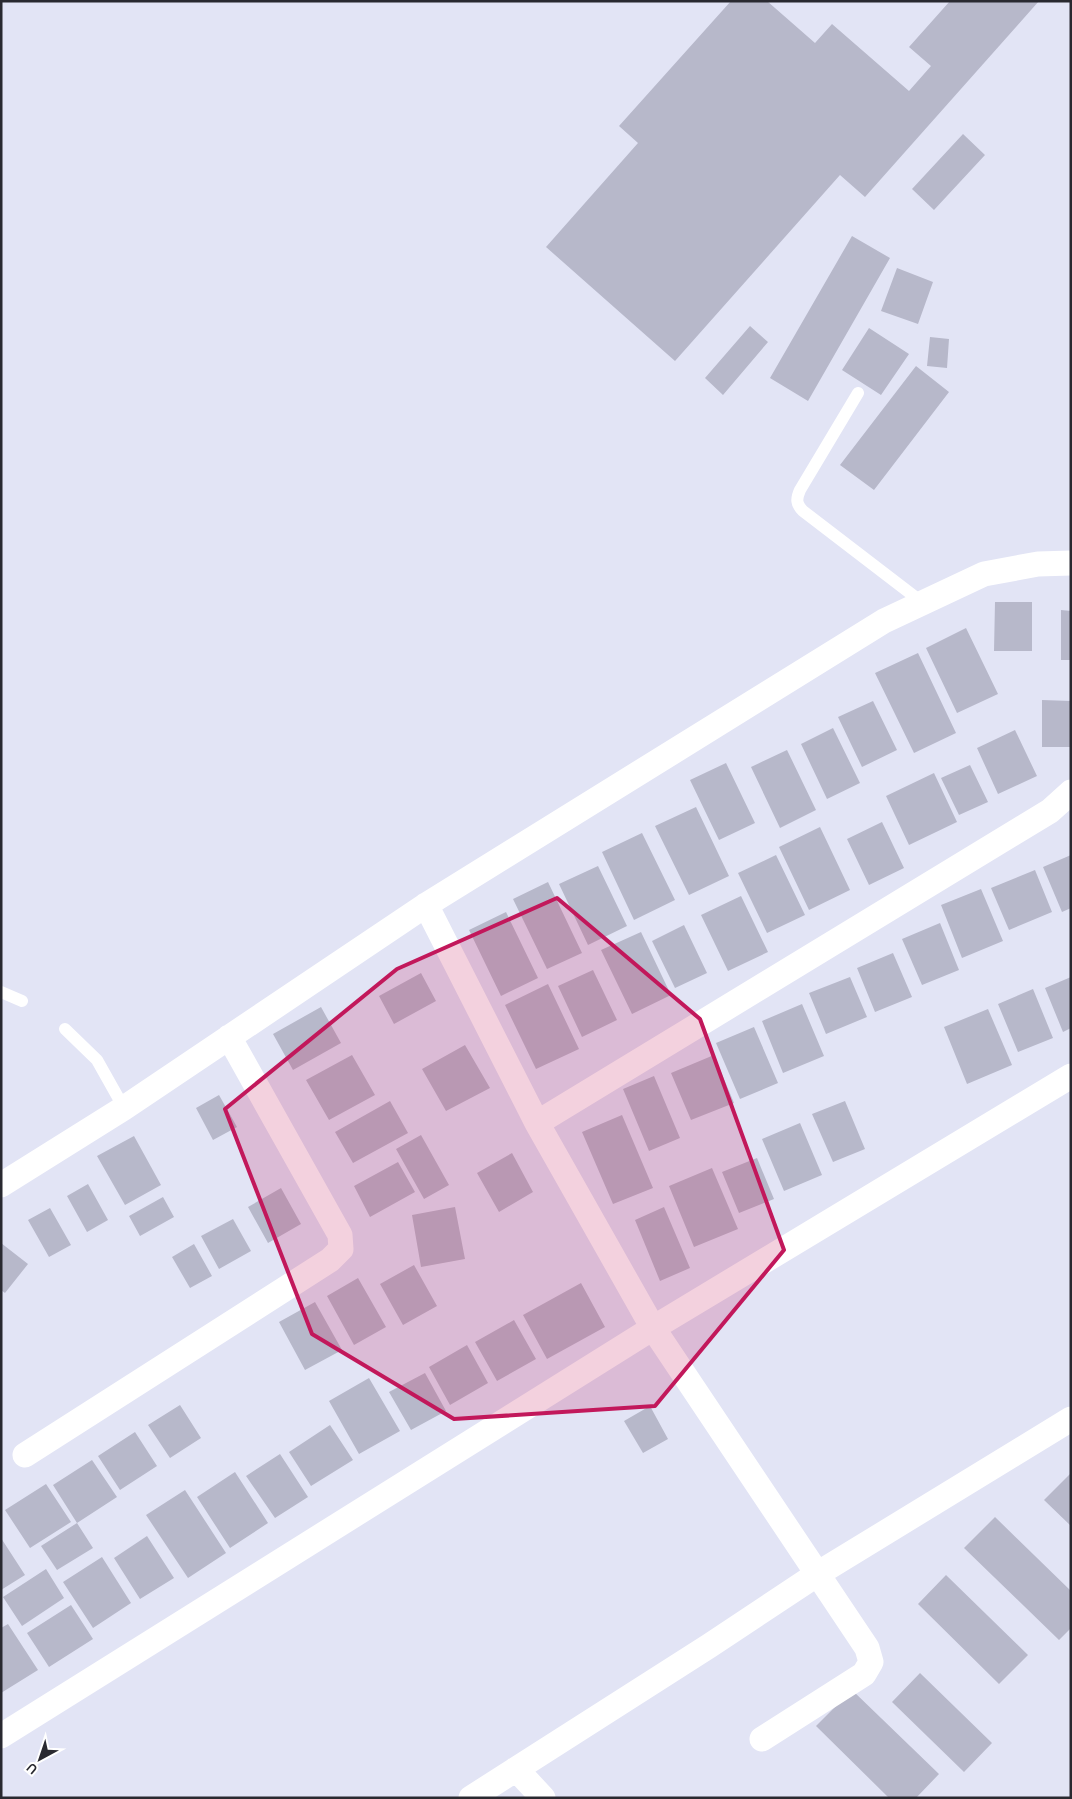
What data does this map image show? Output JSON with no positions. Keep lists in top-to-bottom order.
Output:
{
  "north": "bottom left"
}
